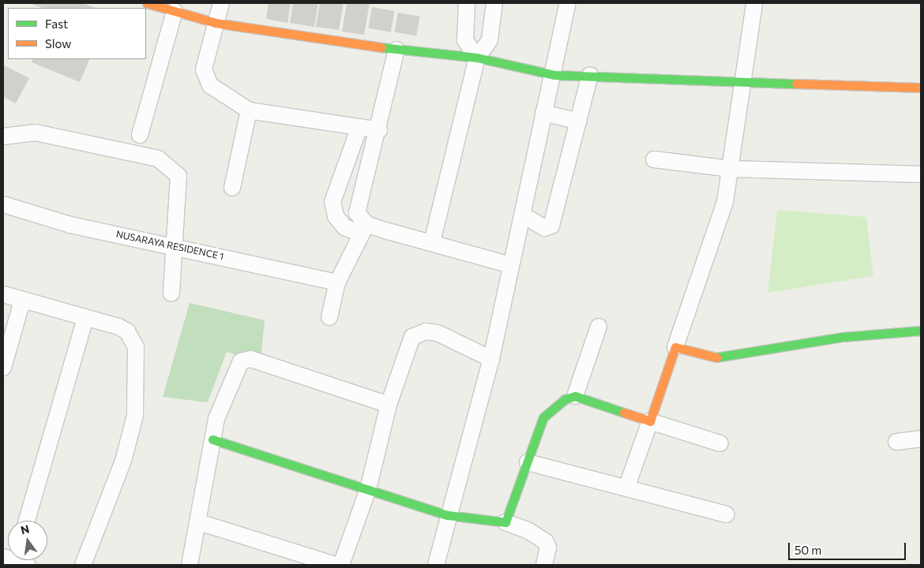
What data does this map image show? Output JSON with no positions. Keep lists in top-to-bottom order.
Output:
{
  "streets": {
    "street": ["NUSARAYA RESIDENCE 1"]
  },
  "legend": ["Fast", "Slow"],
  "scale_bar": "50 m",
  "north": "top"
}
